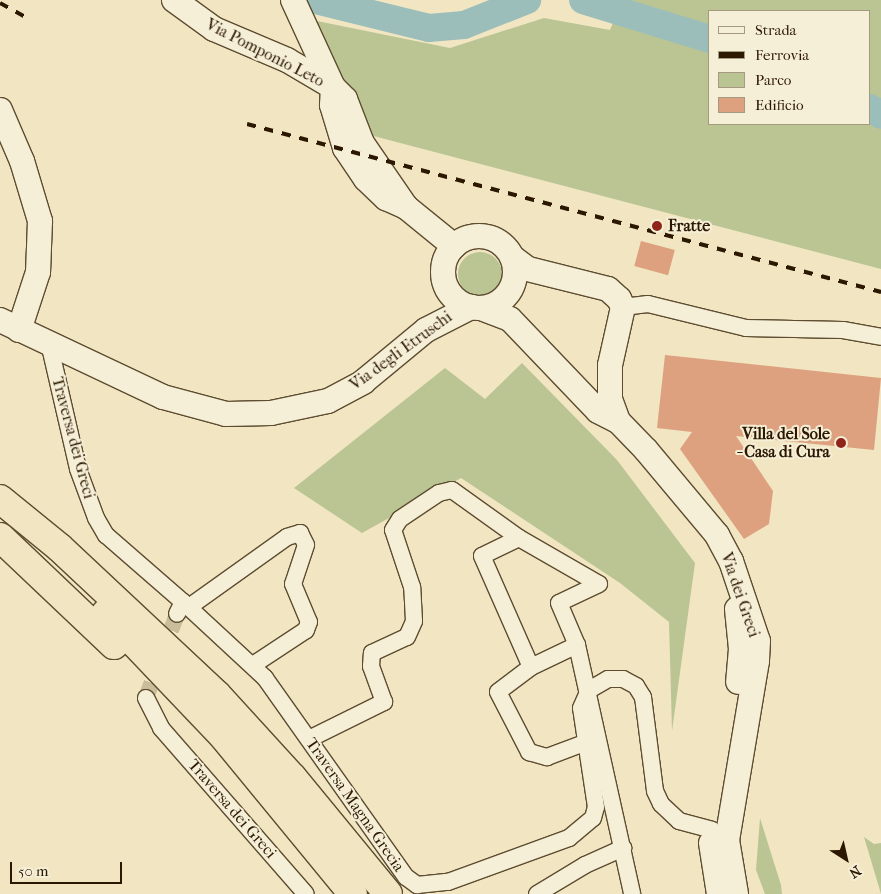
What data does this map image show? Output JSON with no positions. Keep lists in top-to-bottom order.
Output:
{
  "streets": {
    "main road": ["Via Pomponio Leto", "Via degli Etruschi", "Via dei Greci"],
    "street": ["Traversa dei Greci", "Traversa Magna Grecia"]
  },
  "crossings": [
    ["Via degli Etruschi", "Traversa dei Greci"],
    ["Via degli Etruschi", "Via dei Greci"],
    ["Traversa dei Greci", "Traversa Magna Grecia"]
  ],
  "places": ["Fratte", "Villa del Sole - Casa di Cura"],
  "legend": [
    "Strada",
    "Ferrovia",
    "Parco",
    "Edificio"
  ],
  "scale_bar": "50 m",
  "north": "bottom right"
}
